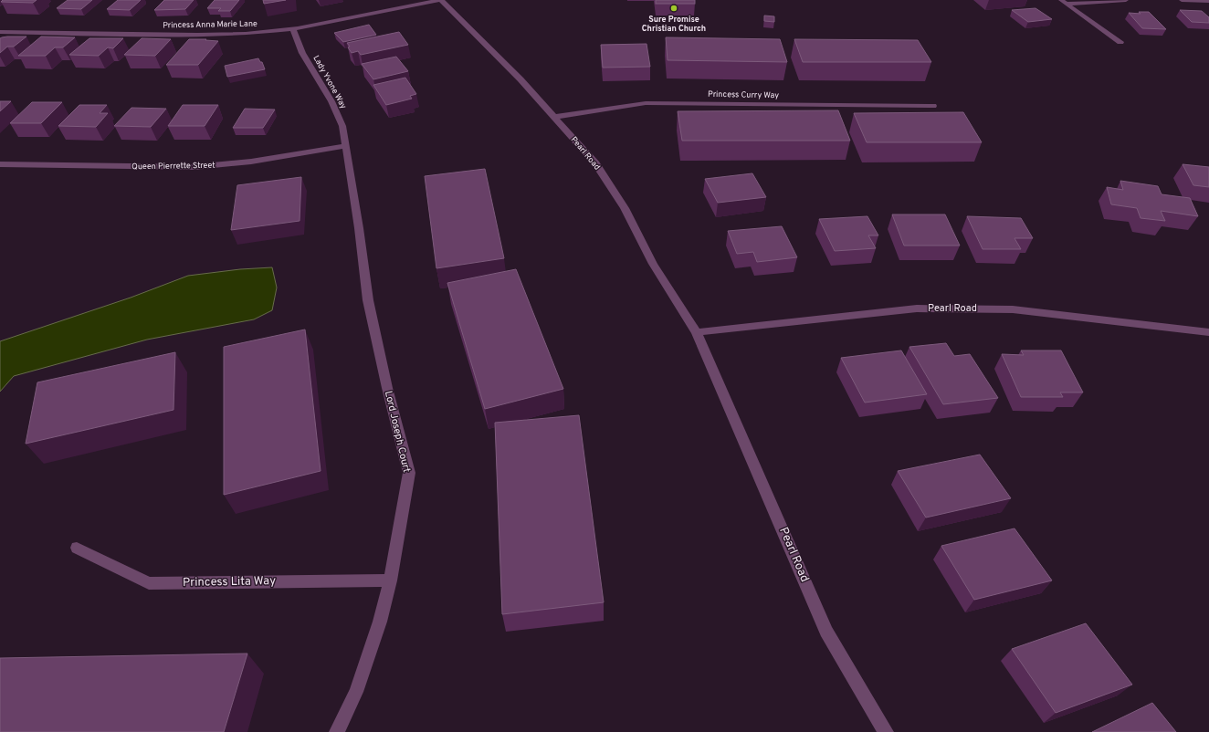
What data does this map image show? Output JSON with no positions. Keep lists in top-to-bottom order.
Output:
{
  "streets": {
    "street": [
      "Princess Anna Marie Lane",
      "Lady Yvone Way",
      "Princess Curry Way",
      "Pearl Road",
      "Queen Pierrette Street",
      "Lord Joseph Court",
      "Princess Lita Way"
    ]
  },
  "crossings": [
    ["Princess Anna Marie Lane", "Lady Yvone Way"],
    ["Princess Anna Marie Lane", "Pearl Road"],
    ["Lady Yvone Way", "Queen Pierrette Street"],
    ["Lady Yvone Way", "Lord Joseph Court"],
    ["Princess Curry Way", "Pearl Road"],
    ["Queen Pierrette Street", "Lord Joseph Court"],
    ["Lord Joseph Court", "Princess Lita Way"]
  ],
  "places": ["Sure Promise Christian Church"]
}
